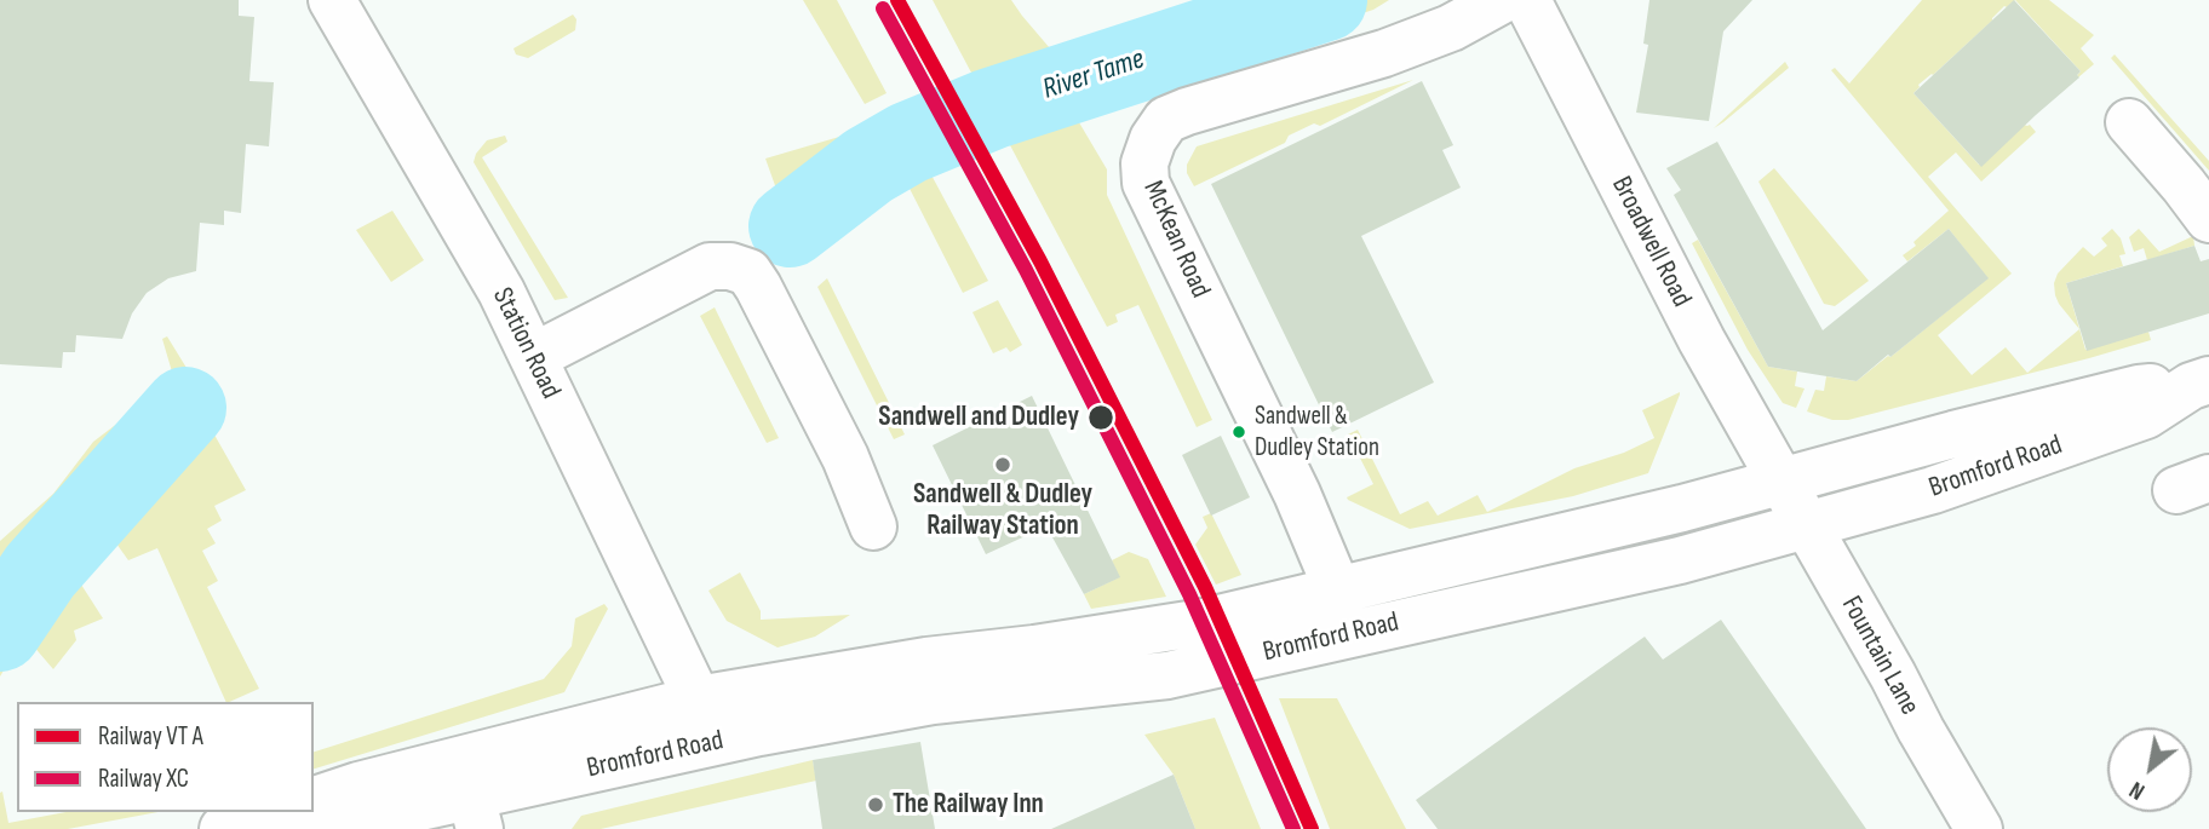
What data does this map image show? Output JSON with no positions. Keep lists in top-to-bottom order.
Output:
{
  "streets": {
    "main road": [
      "McKean Road",
      "Broadwell Road",
      "Station Road",
      "Bromford Road",
      "Fountain Lane"
    ]
  },
  "crossings": [
    ["McKean Road", "Bromford Road"],
    ["Broadwell Road", "Bromford Road"],
    ["Broadwell Road", "Fountain Lane"],
    ["Station Road", "Bromford Road"],
    ["Bromford Road", "Fountain Lane"]
  ],
  "water": ["River Tame"],
  "places": [
    "Sandwell and Dudley",
    "Sandwell & Dudley Station",
    "Sandwell & Dudley Railway Station",
    "The Railway Inn"
  ],
  "lines": ["rail line XC"],
  "legend": ["Railway VT A", "Railway XC"],
  "north": "bottom left"
}
